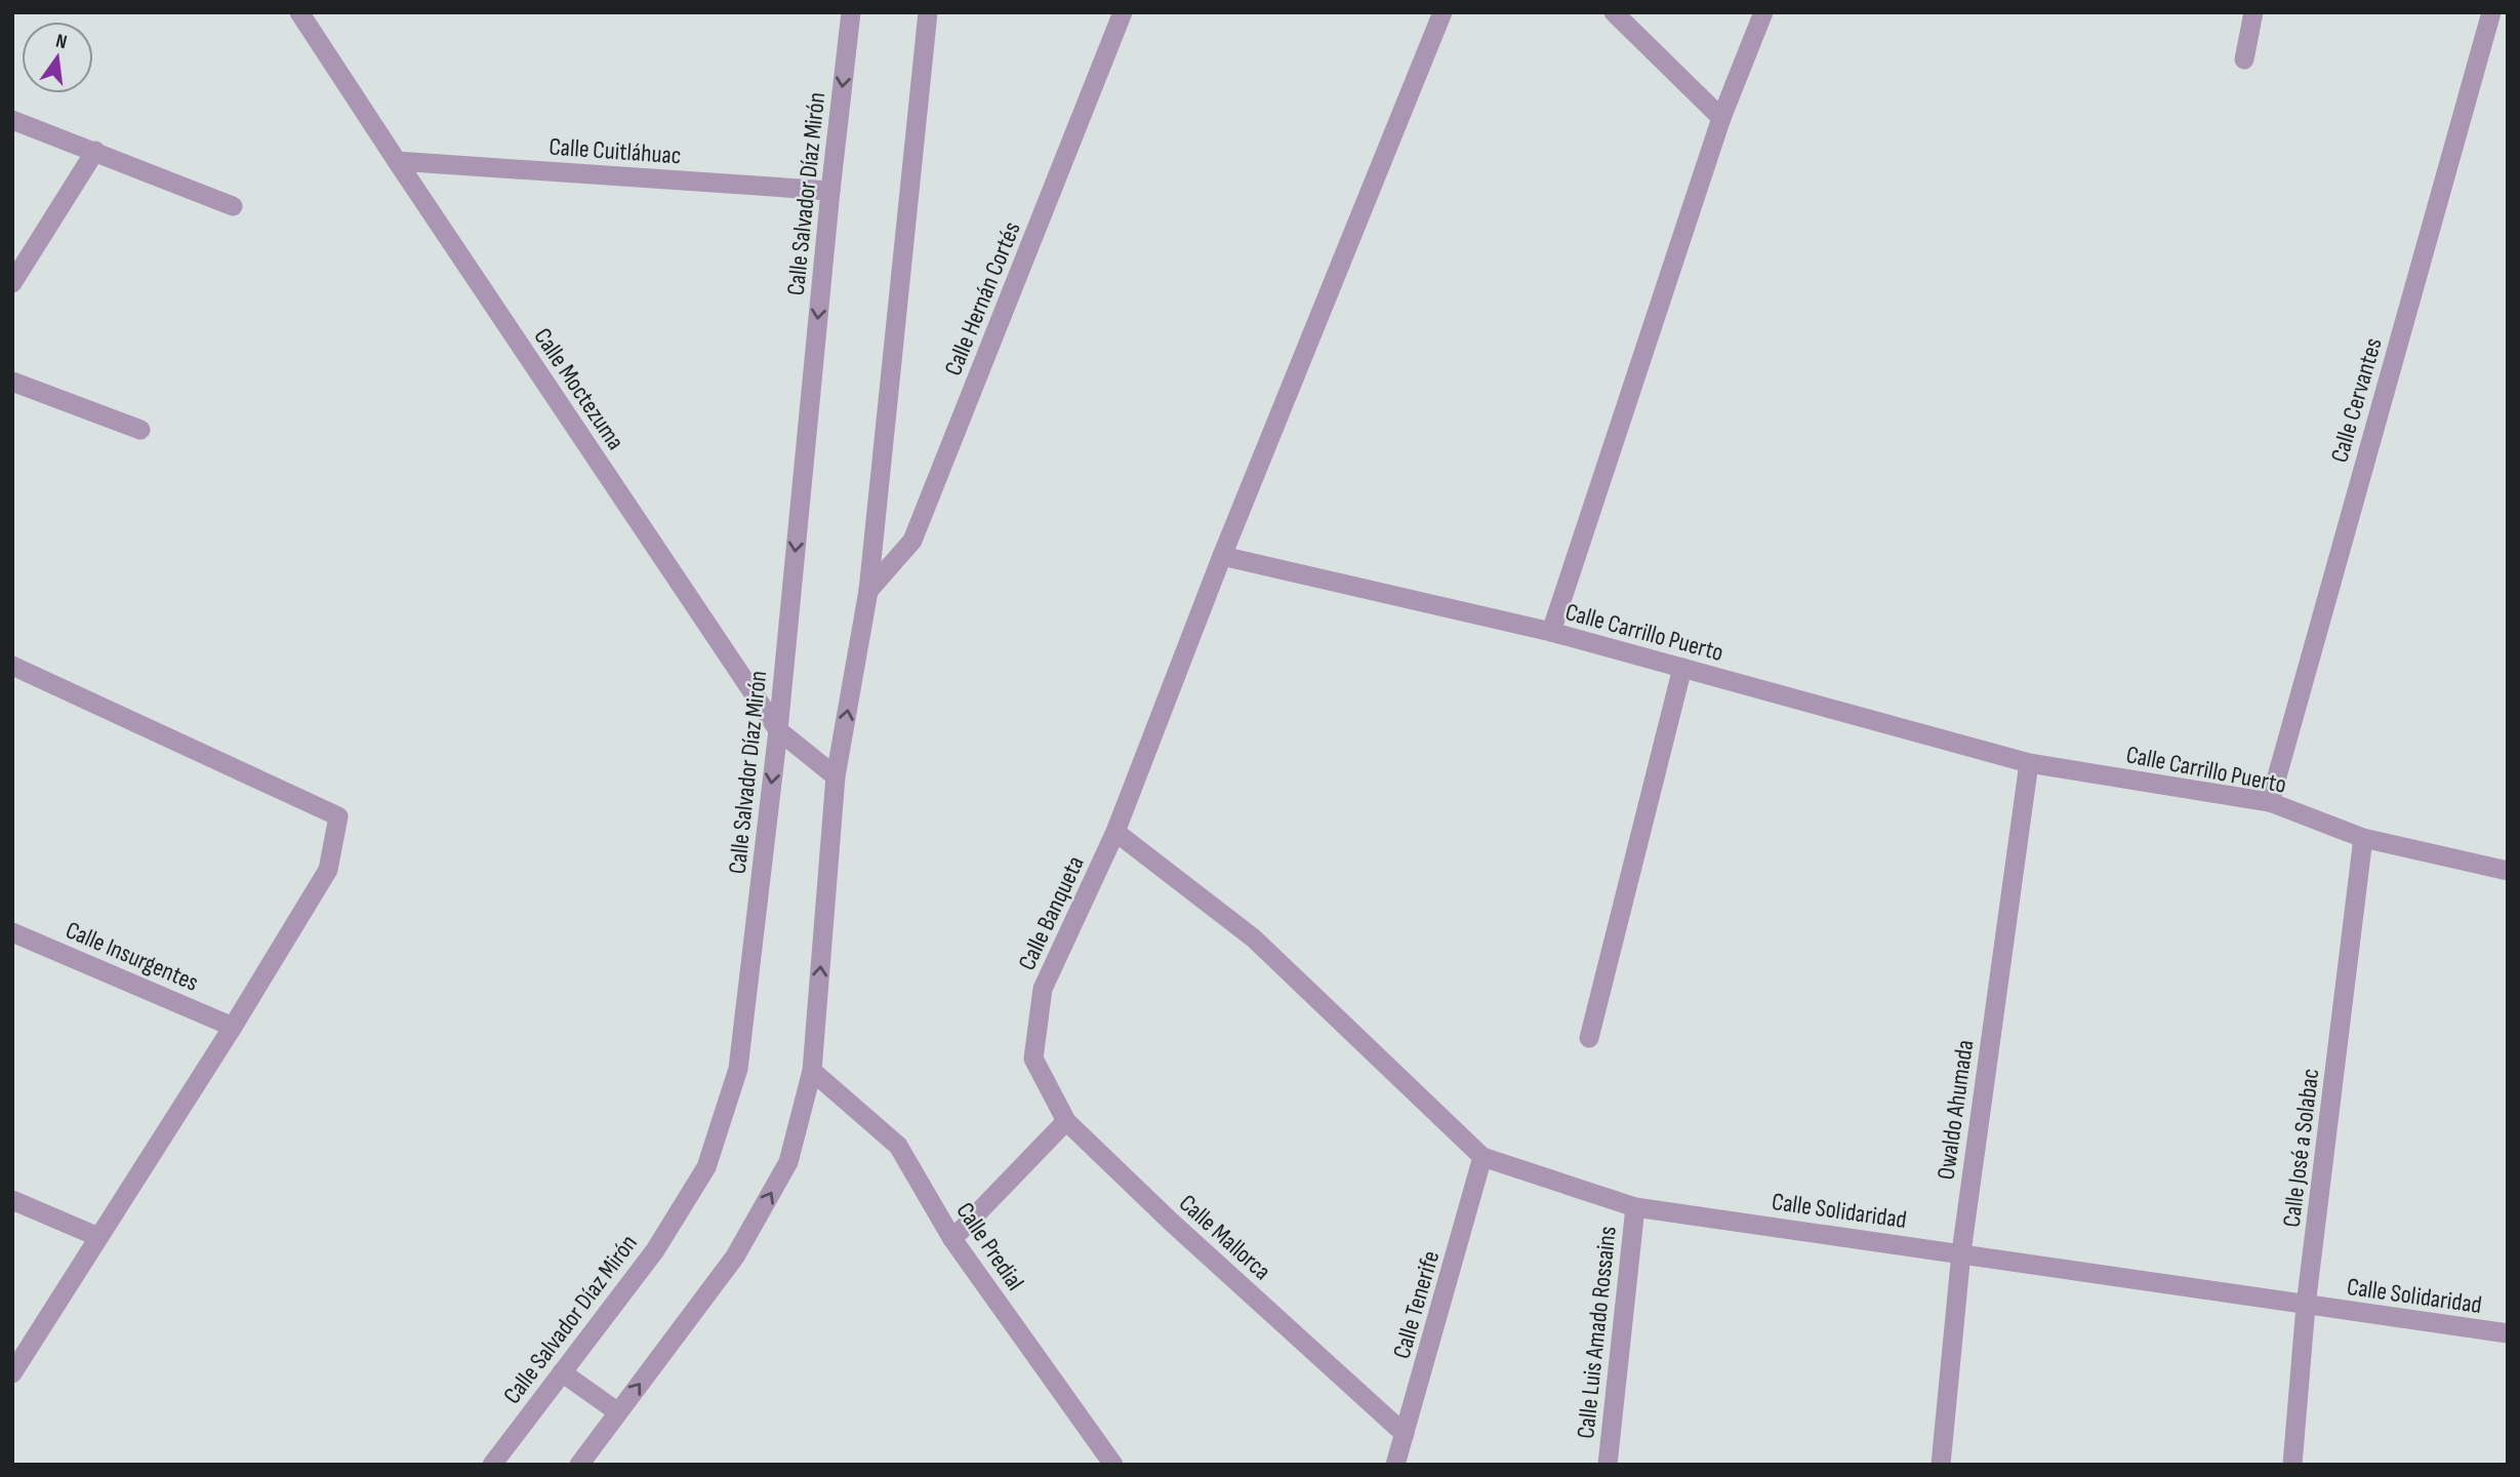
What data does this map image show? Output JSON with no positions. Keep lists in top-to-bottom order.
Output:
{
  "streets": {
    "street": [
      "Calle Cuitláhuac",
      "Calle Salvador Díaz Mirón",
      "Calle Hernán Cortés",
      "Calle Moctezuma",
      "Calle Cervantes",
      "Calle Carrillo Puerto",
      "Calle Banqueta",
      "Calle Insurgentes",
      "Owaldo Ahumada",
      "Calle José a Solabac",
      "Calle Solidaridad",
      "Calle Mallorca",
      "Calle Predial",
      "Calle Tenerife",
      "Calle Luis Amado Rossains"
    ]
  },
  "crossings": [
    ["Calle Cuitláhuac", "Calle Salvador Díaz Mirón"],
    ["Calle Cuitláhuac", "Calle Moctezuma"],
    ["Calle Salvador Díaz Mirón", "Calle Moctezuma"],
    ["Calle Cervantes", "Calle Carrillo Puerto"],
    ["Calle Carrillo Puerto", "Owaldo Ahumada"],
    ["Calle Carrillo Puerto", "Calle José a Solabac"],
    ["Calle Banqueta", "Calle Solidaridad"],
    ["Calle Banqueta", "Calle Mallorca"],
    ["Owaldo Ahumada", "Calle Solidaridad"],
    ["Calle José a Solabac", "Calle Solidaridad"],
    ["Calle Solidaridad", "Calle Tenerife"],
    ["Calle Solidaridad", "Calle Luis Amado Rossains"],
    ["Calle Mallorca", "Calle Tenerife"]
  ],
  "north": "top"
}
